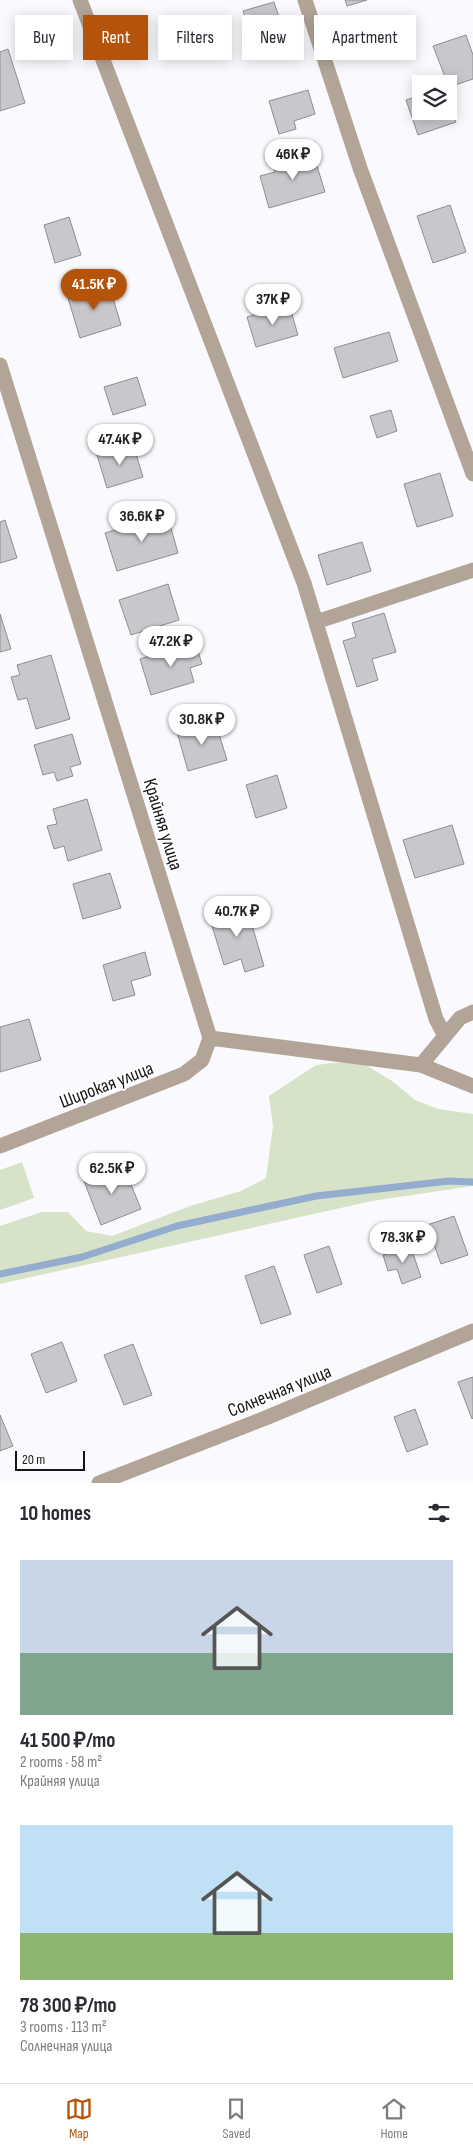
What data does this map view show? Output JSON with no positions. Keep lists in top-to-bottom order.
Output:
{
  "streets": {
    "street": ["Крайняя улица", "Широкая улица", "Солнечная улица"]
  },
  "crossings": [
    ["Крайняя улица", "Широкая улица"]
  ],
  "scale_bar": "20 m",
  "page": {
    "chip": [
      "Buy",
      "Rent",
      "Filters",
      "New",
      "Apartment"
    ],
    "price": [
      "46K ₽",
      "41.5K ₽",
      "37K ₽",
      "47.4K ₽",
      "36.6K ₽",
      "47.2K ₽",
      "30.8K ₽",
      "40.7K ₽",
      "62.5K ₽",
      "78.3K ₽"
    ],
    "scale": "20 m",
    "heading": "10 homes",
    "list": [
      {
        "name": "41 500 ₽/mo",
        "note": "2 rooms · 58 m² · Крайняя улица"
      },
      {
        "name": "78 300 ₽/mo",
        "note": "3 rooms · 113 m² · Солнечная улица"
      }
    ],
    "tabs": ["Map", "Saved", "Home"]
  }
}
